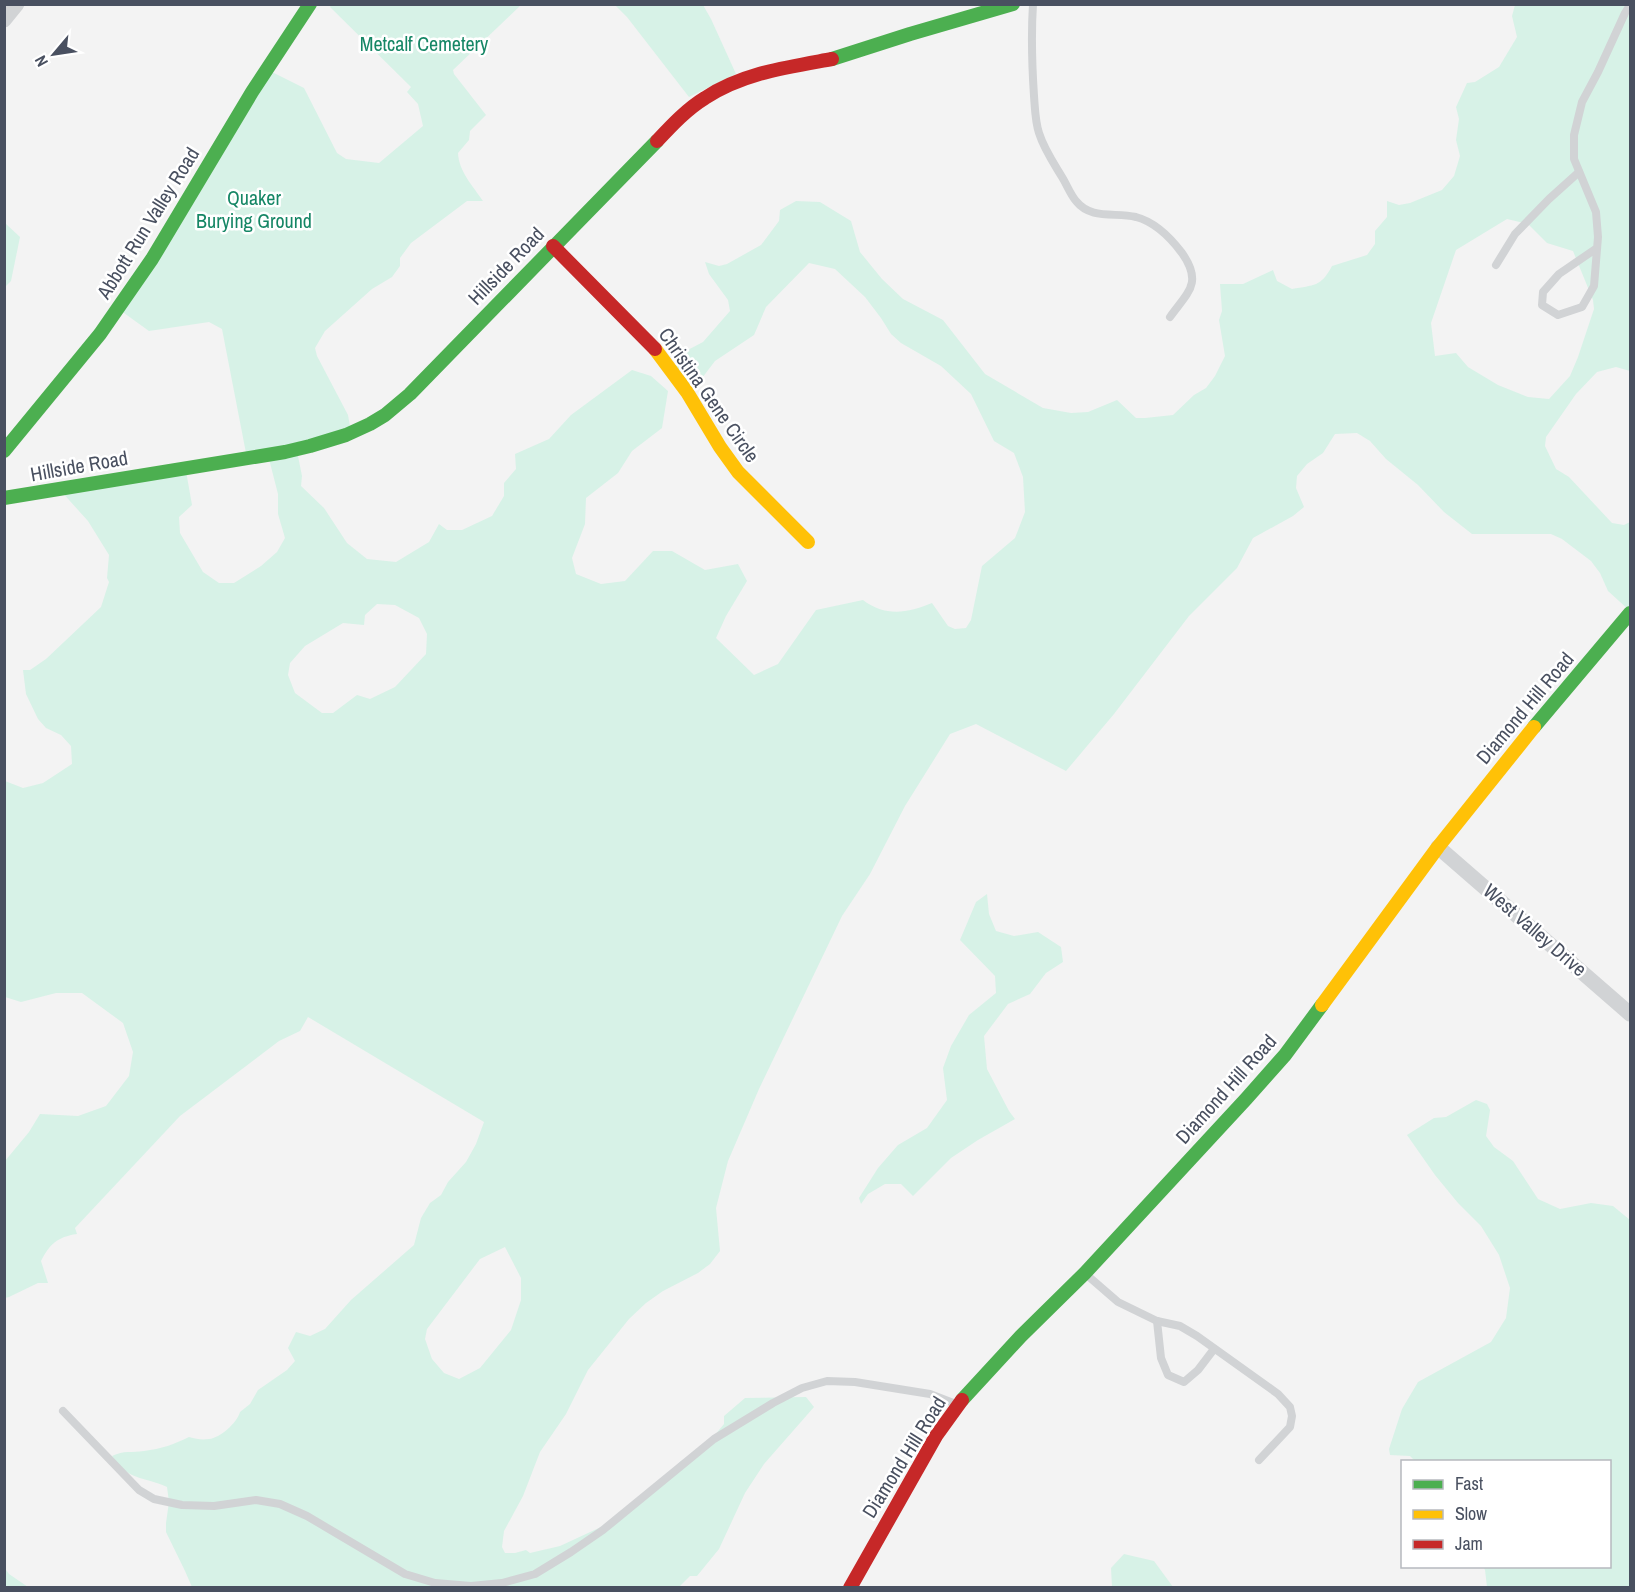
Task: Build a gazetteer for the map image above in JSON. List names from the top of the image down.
{
  "streets": {
    "street": [
      "Abbott Run Valley Road",
      "Hillside Road",
      "Christina Gene Circle",
      "Diamond Hill Road",
      "West Valley Drive"
    ]
  },
  "crossings": [
    ["Hillside Road", "Christina Gene Circle"],
    ["Diamond Hill Road", "West Valley Drive"]
  ],
  "parks": ["Metcalf Cemetery", "Quaker Burying Ground"],
  "legend": ["Fast", "Slow", "Jam"],
  "north": "bottom left"
}
